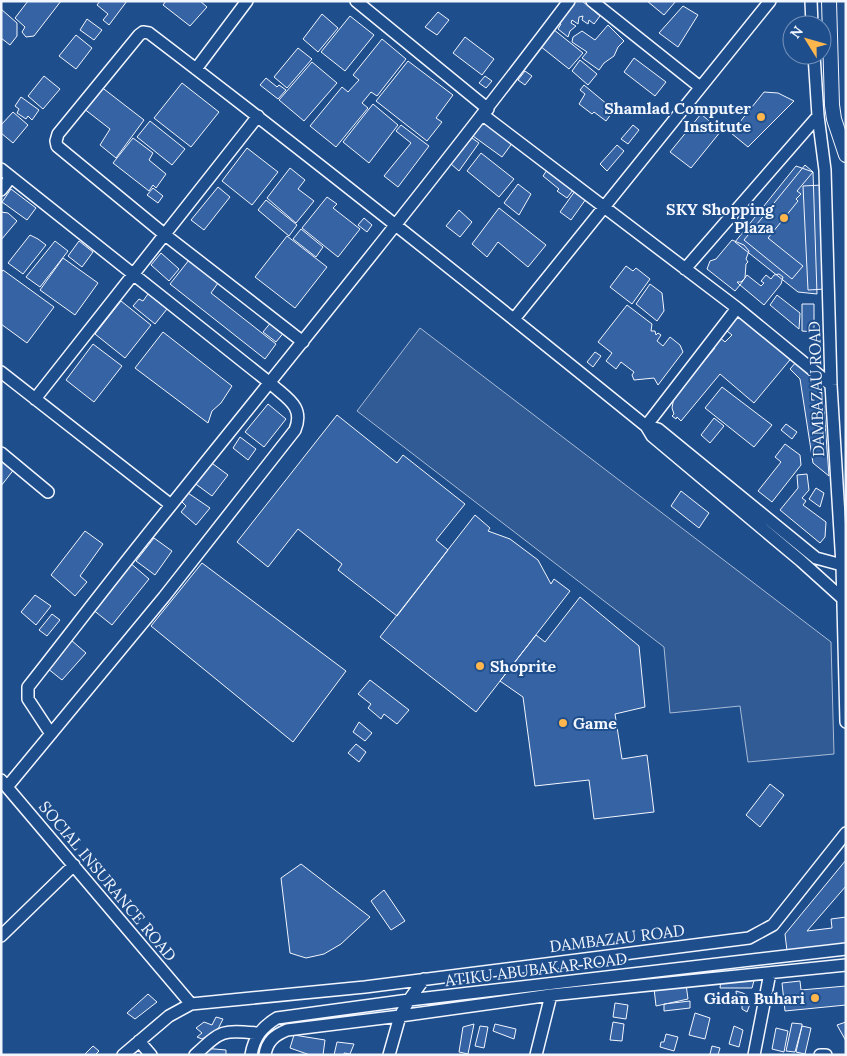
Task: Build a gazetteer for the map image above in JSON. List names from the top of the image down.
{
  "streets": {
    "street": ["DAMBAZAU ROAD", "SOCIAL INSURANCE ROAD", "ATIKU ABUBAKAR ROAD"]
  },
  "crossings": [
    ["DAMBAZAU ROAD", "SOCIAL INSURANCE ROAD"]
  ],
  "places": [
    "Shamlad Computer Institute",
    "SKY Shopping Plaza",
    "Shoprite",
    "Game",
    "Gidan Buhari"
  ],
  "north": "top left"
}
